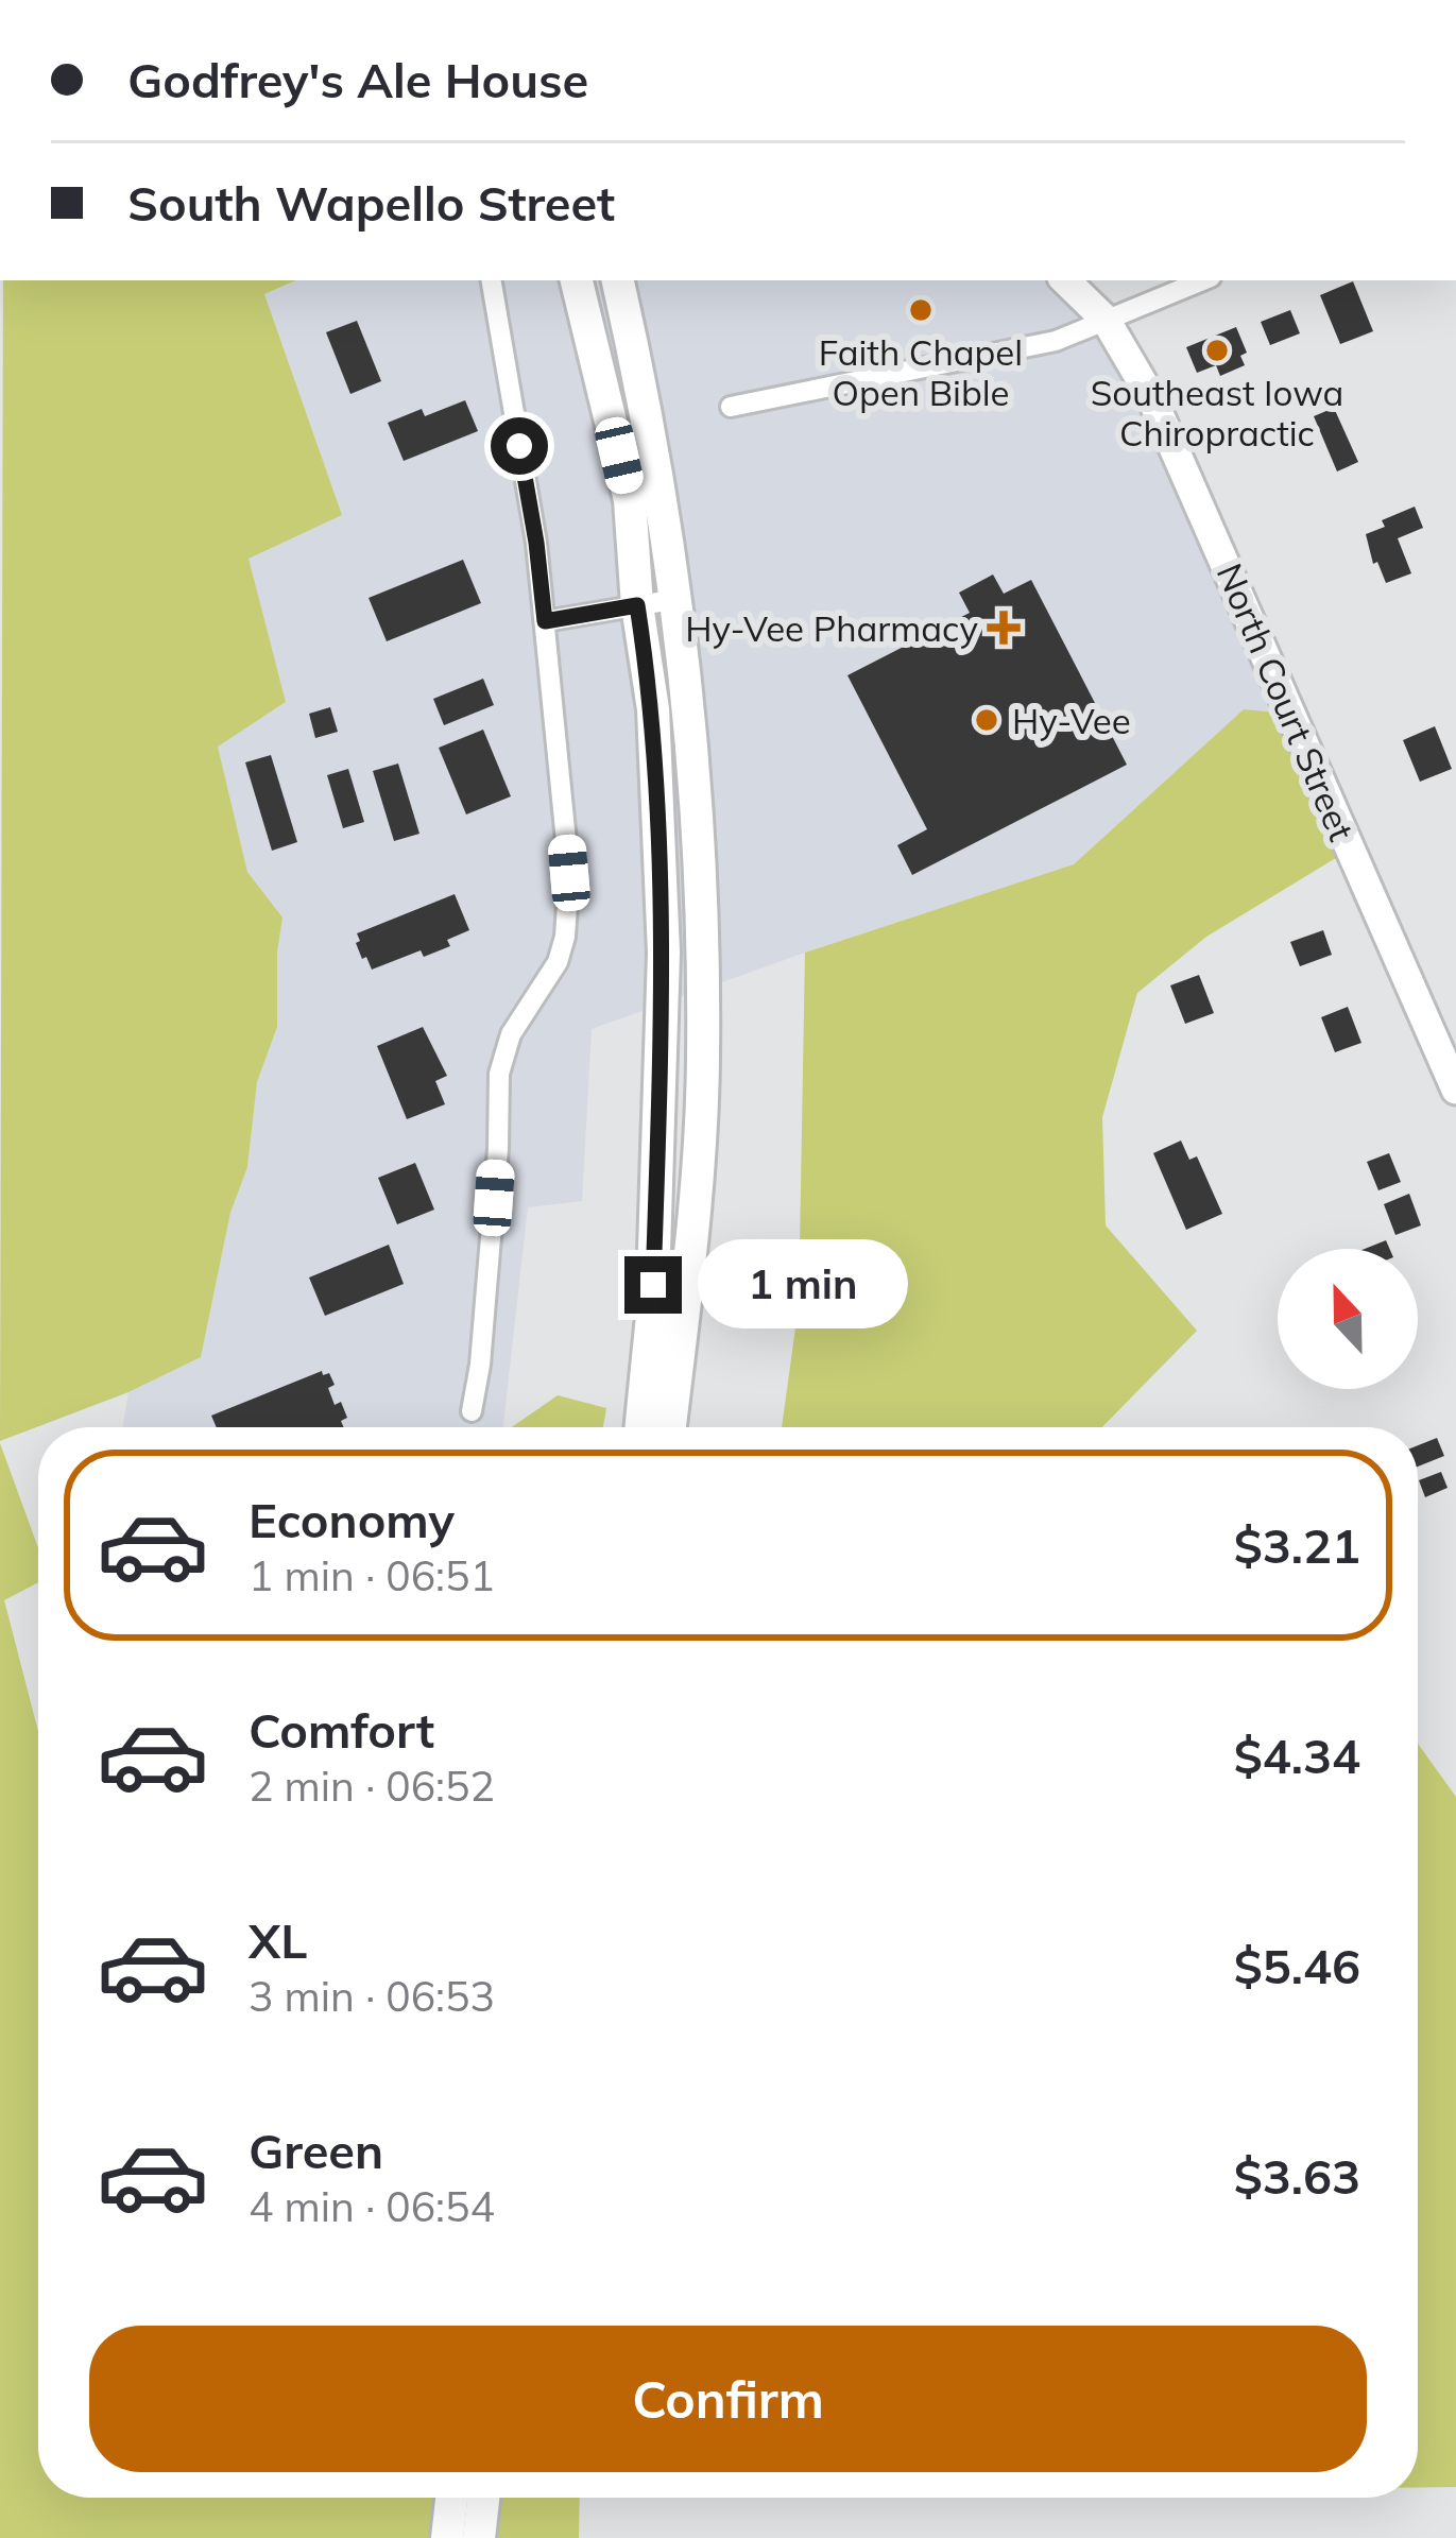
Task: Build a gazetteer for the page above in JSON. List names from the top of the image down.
{
  "streets": {
    "main road": ["North Court Street"]
  },
  "places": {
    "other": ["Faith Chapel Open Bible", "Southeast Iowa Chiropractic", "Hy-Vee"],
    "health": ["Hy-Vee Pharmacy"]
  },
  "north": "top",
  "page": {
    "banner": ["Godfrey's Ale House", "South Wapello Street"],
    "bubble": "1 min",
    "list": [
      {
        "name": "Economy",
        "note": "1 min · 06:51",
        "value": "$3.21"
      },
      {
        "name": "Comfort",
        "note": "2 min · 06:52",
        "value": "$4.34"
      },
      {
        "name": "XL",
        "note": "3 min · 06:53",
        "value": "$5.46"
      },
      {
        "name": "Green",
        "note": "4 min · 06:54",
        "value": "$3.63"
      }
    ],
    "buttons": "Confirm"
  }
}
